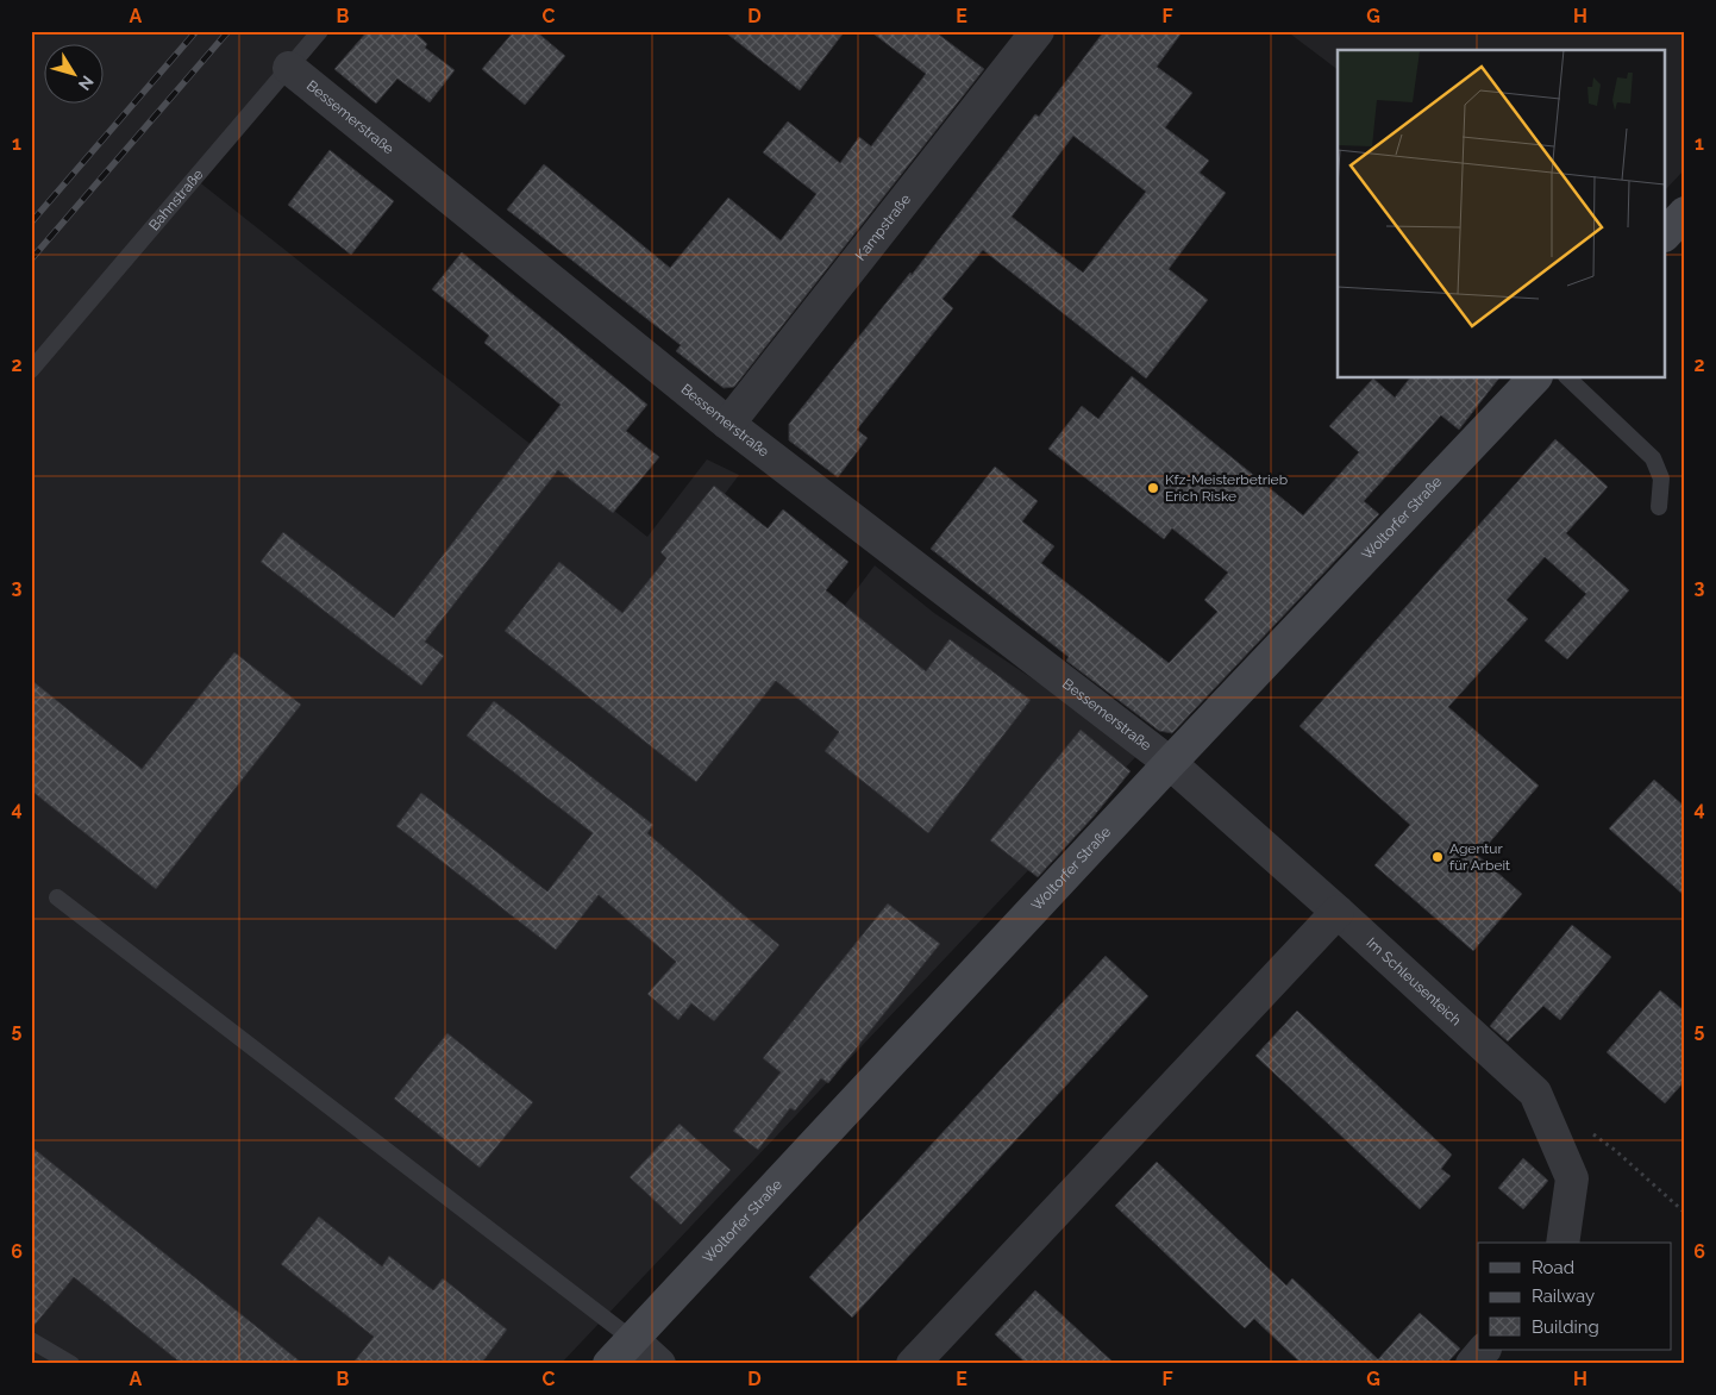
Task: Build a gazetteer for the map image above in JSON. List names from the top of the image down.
{
  "streets": {
    "street": [
      "Bessemerstraße",
      "Kampstraße",
      "Woltorfer Straße",
      "Im Schleusenteich"
    ],
    "lane": ["Bahnstraße"]
  },
  "crossings": [
    ["Bessemerstraße", "Bahnstraße"],
    ["Bessemerstraße", "Kampstraße"],
    ["Bessemerstraße", "Woltorfer Straße"],
    ["Bessemerstraße", "Im Schleusenteich"],
    ["Woltorfer Straße", "Im Schleusenteich"]
  ],
  "places": ["Kfz-Meisterbetrieb Erich Riske", "Agentur für Arbeit"],
  "legend": ["Road", "Railway", "Building"],
  "north": "bottom right",
  "grid": {
    "columns": [
      "A",
      "B",
      "C",
      "D",
      "E",
      "F",
      "G",
      "H"
    ],
    "rows": [
      "1",
      "2",
      "3",
      "4",
      "5",
      "6"
    ]
  }
}
